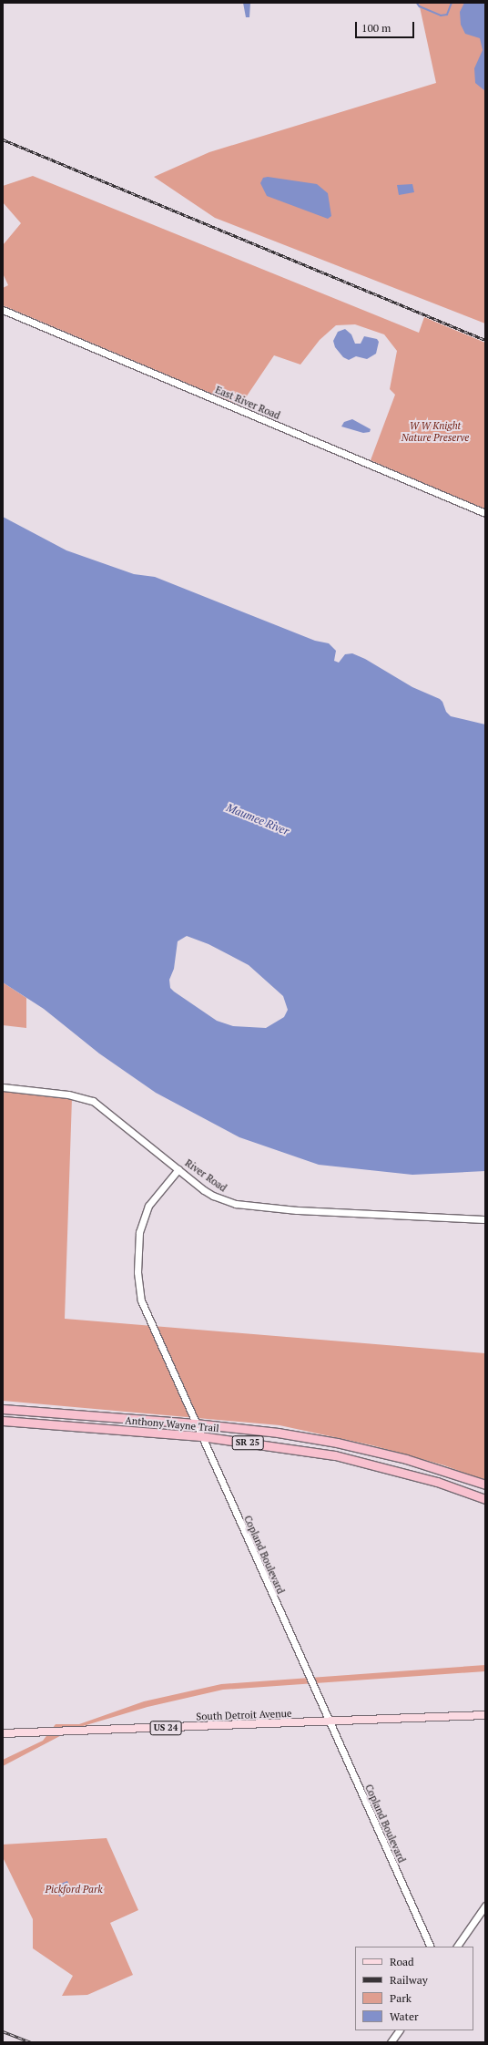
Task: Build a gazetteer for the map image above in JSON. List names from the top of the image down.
{
  "streets": {
    "highway": ["Anthony Wayne Trail", "SR 25"],
    "main road": ["South Detroit Avenue", "US 24"],
    "street": ["East River Road", "River Road", "Copland Boulevard"]
  },
  "crossings": [
    ["River Road", "Copland Boulevard"],
    ["Anthony Wayne Trail", "Copland Boulevard"],
    ["Copland Boulevard", "South Detroit Avenue"]
  ],
  "water": ["Maumee River"],
  "parks": ["W W Knight Nature Preserve", "Pickford Park"],
  "legend": [
    "Road",
    "Railway",
    "Park",
    "Water"
  ],
  "scale_bar": "100 m"
}
